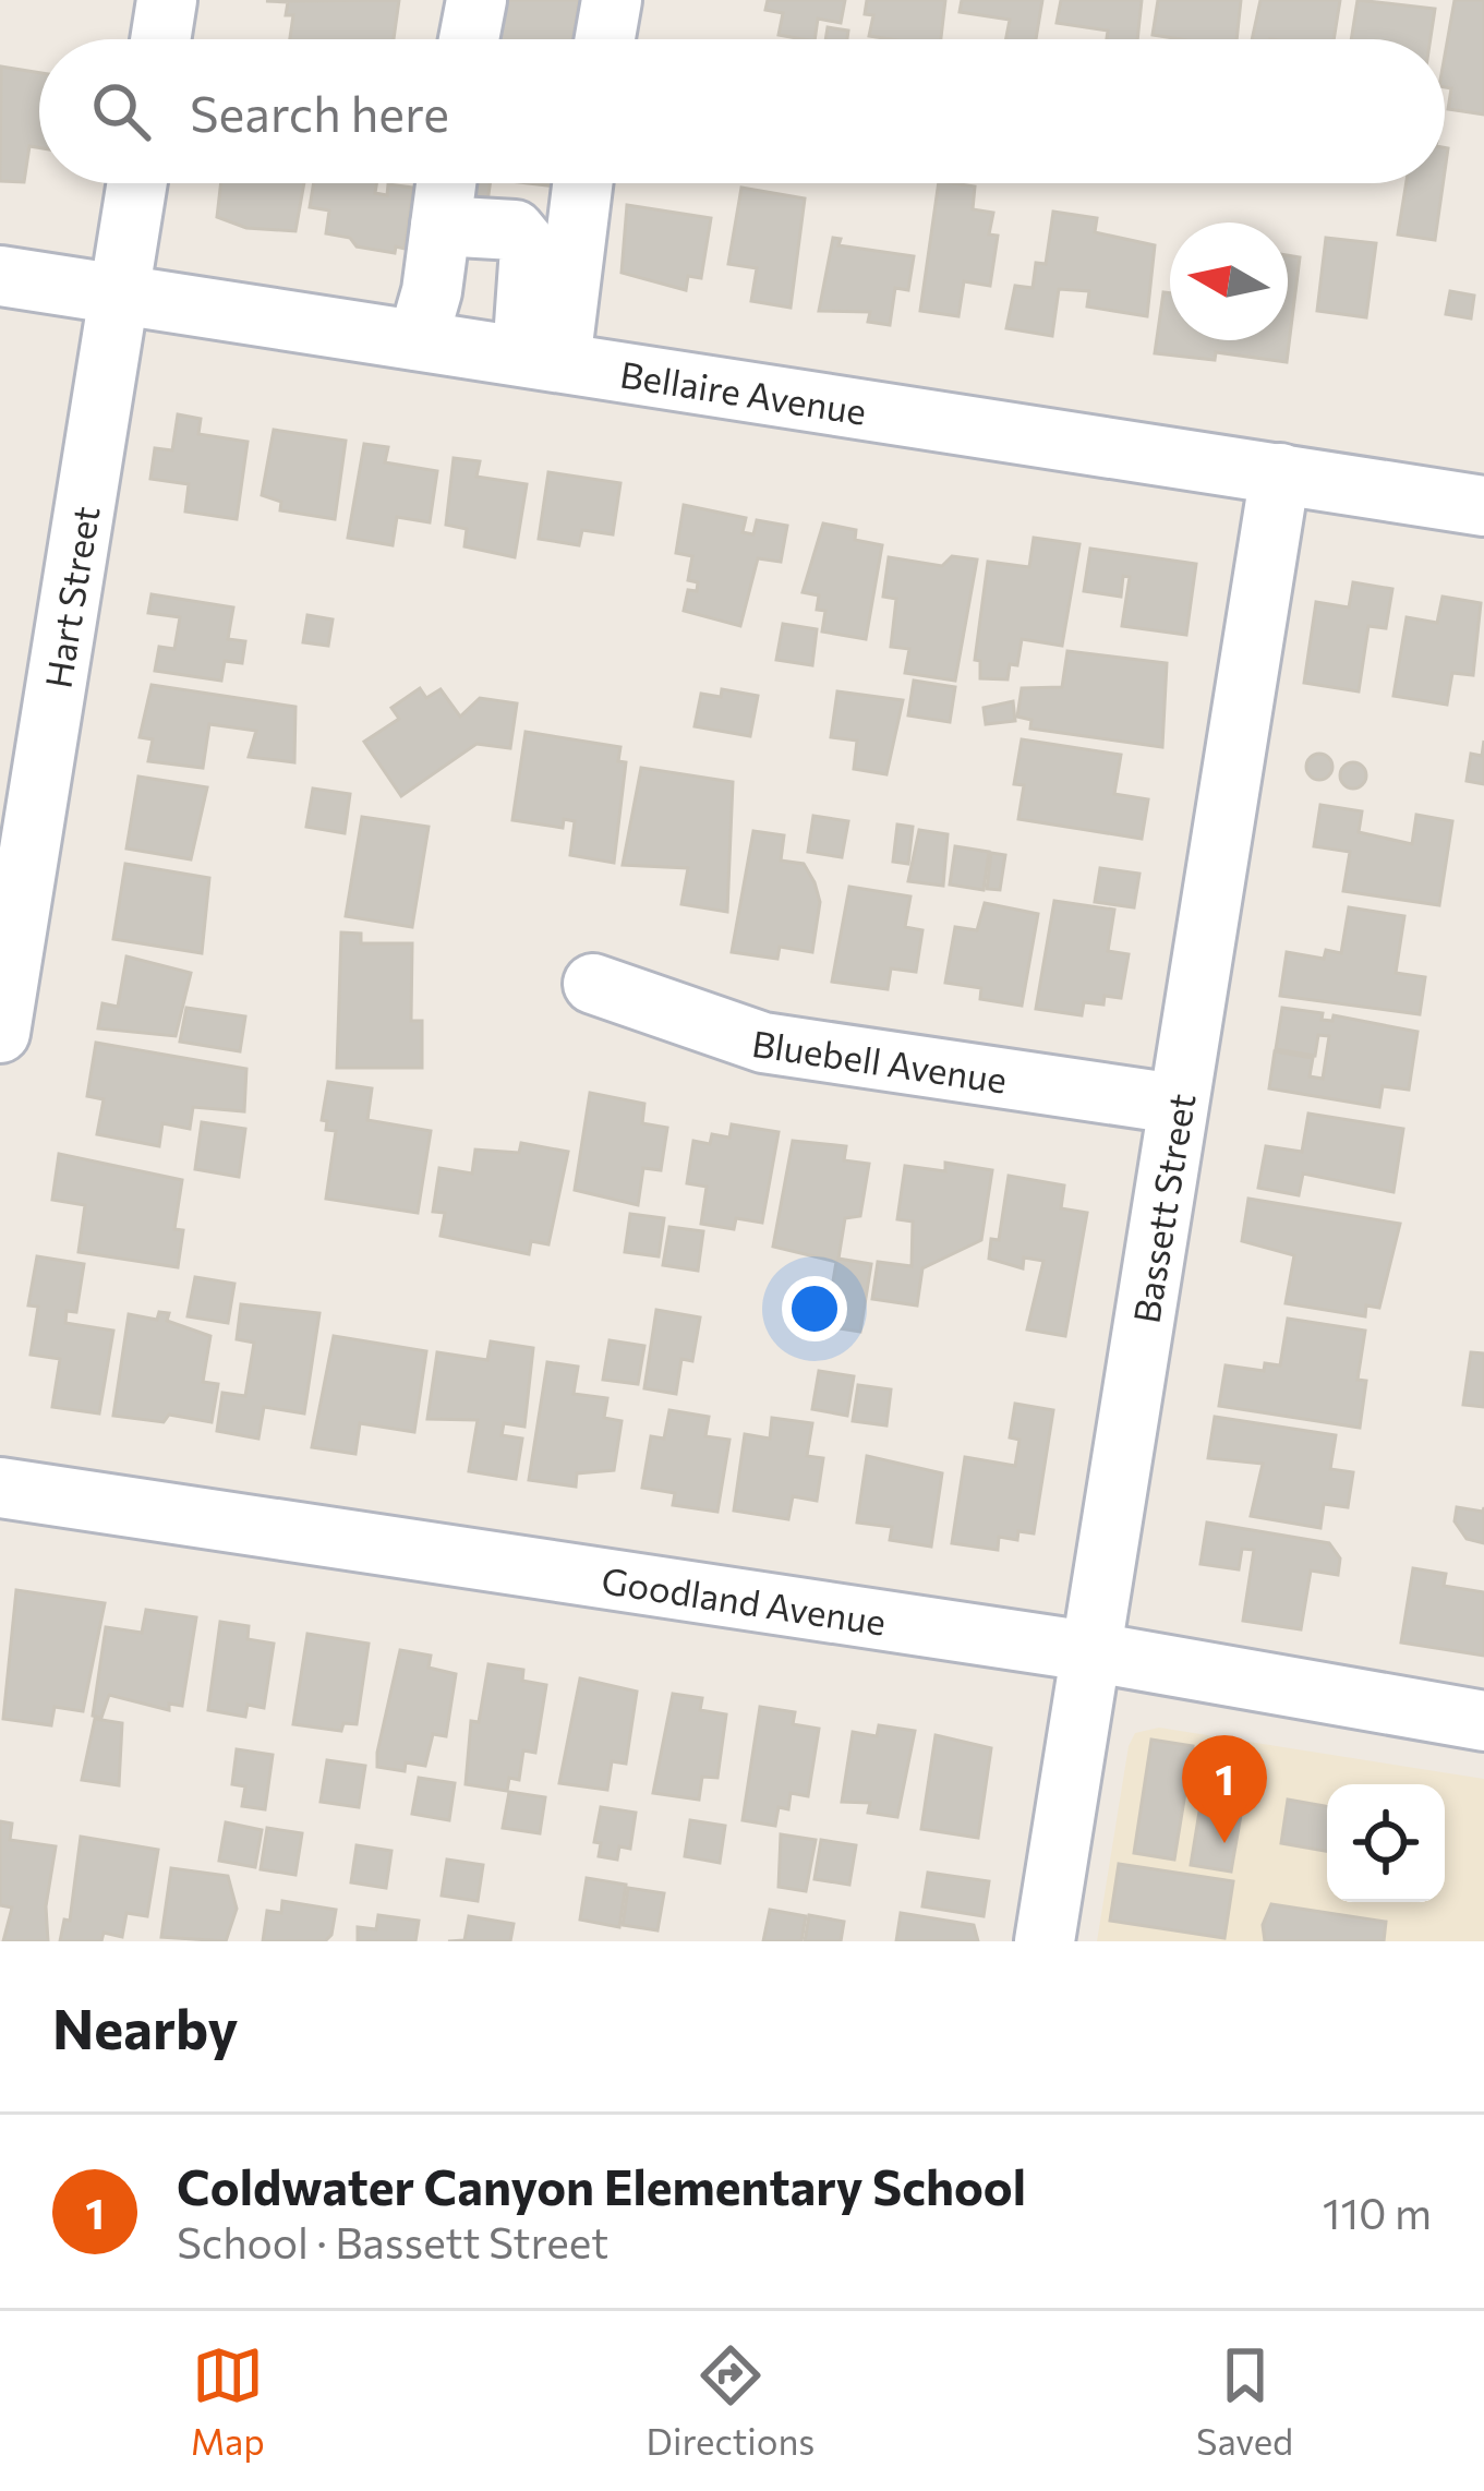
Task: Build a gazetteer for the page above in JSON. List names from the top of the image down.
{
  "streets": {
    "street": [
      "Bellaire Avenue",
      "Hart Street",
      "Bluebell Avenue",
      "Bassett Street",
      "Goodland Avenue"
    ]
  },
  "crossings": [
    ["Bellaire Avenue", "Hart Street"],
    ["Bellaire Avenue", "Bassett Street"],
    ["Bluebell Avenue", "Bassett Street"],
    ["Bassett Street", "Goodland Avenue"]
  ],
  "north": "left",
  "page": {
    "search": "Search here",
    "pins": "1",
    "heading": "Nearby",
    "list": [
      {
        "mark": "1",
        "name": "Coldwater Canyon Elementary School",
        "note": "School · Bassett Street",
        "value": "110 m"
      }
    ],
    "nav": ["Map", "Directions", "Saved"]
  }
}
